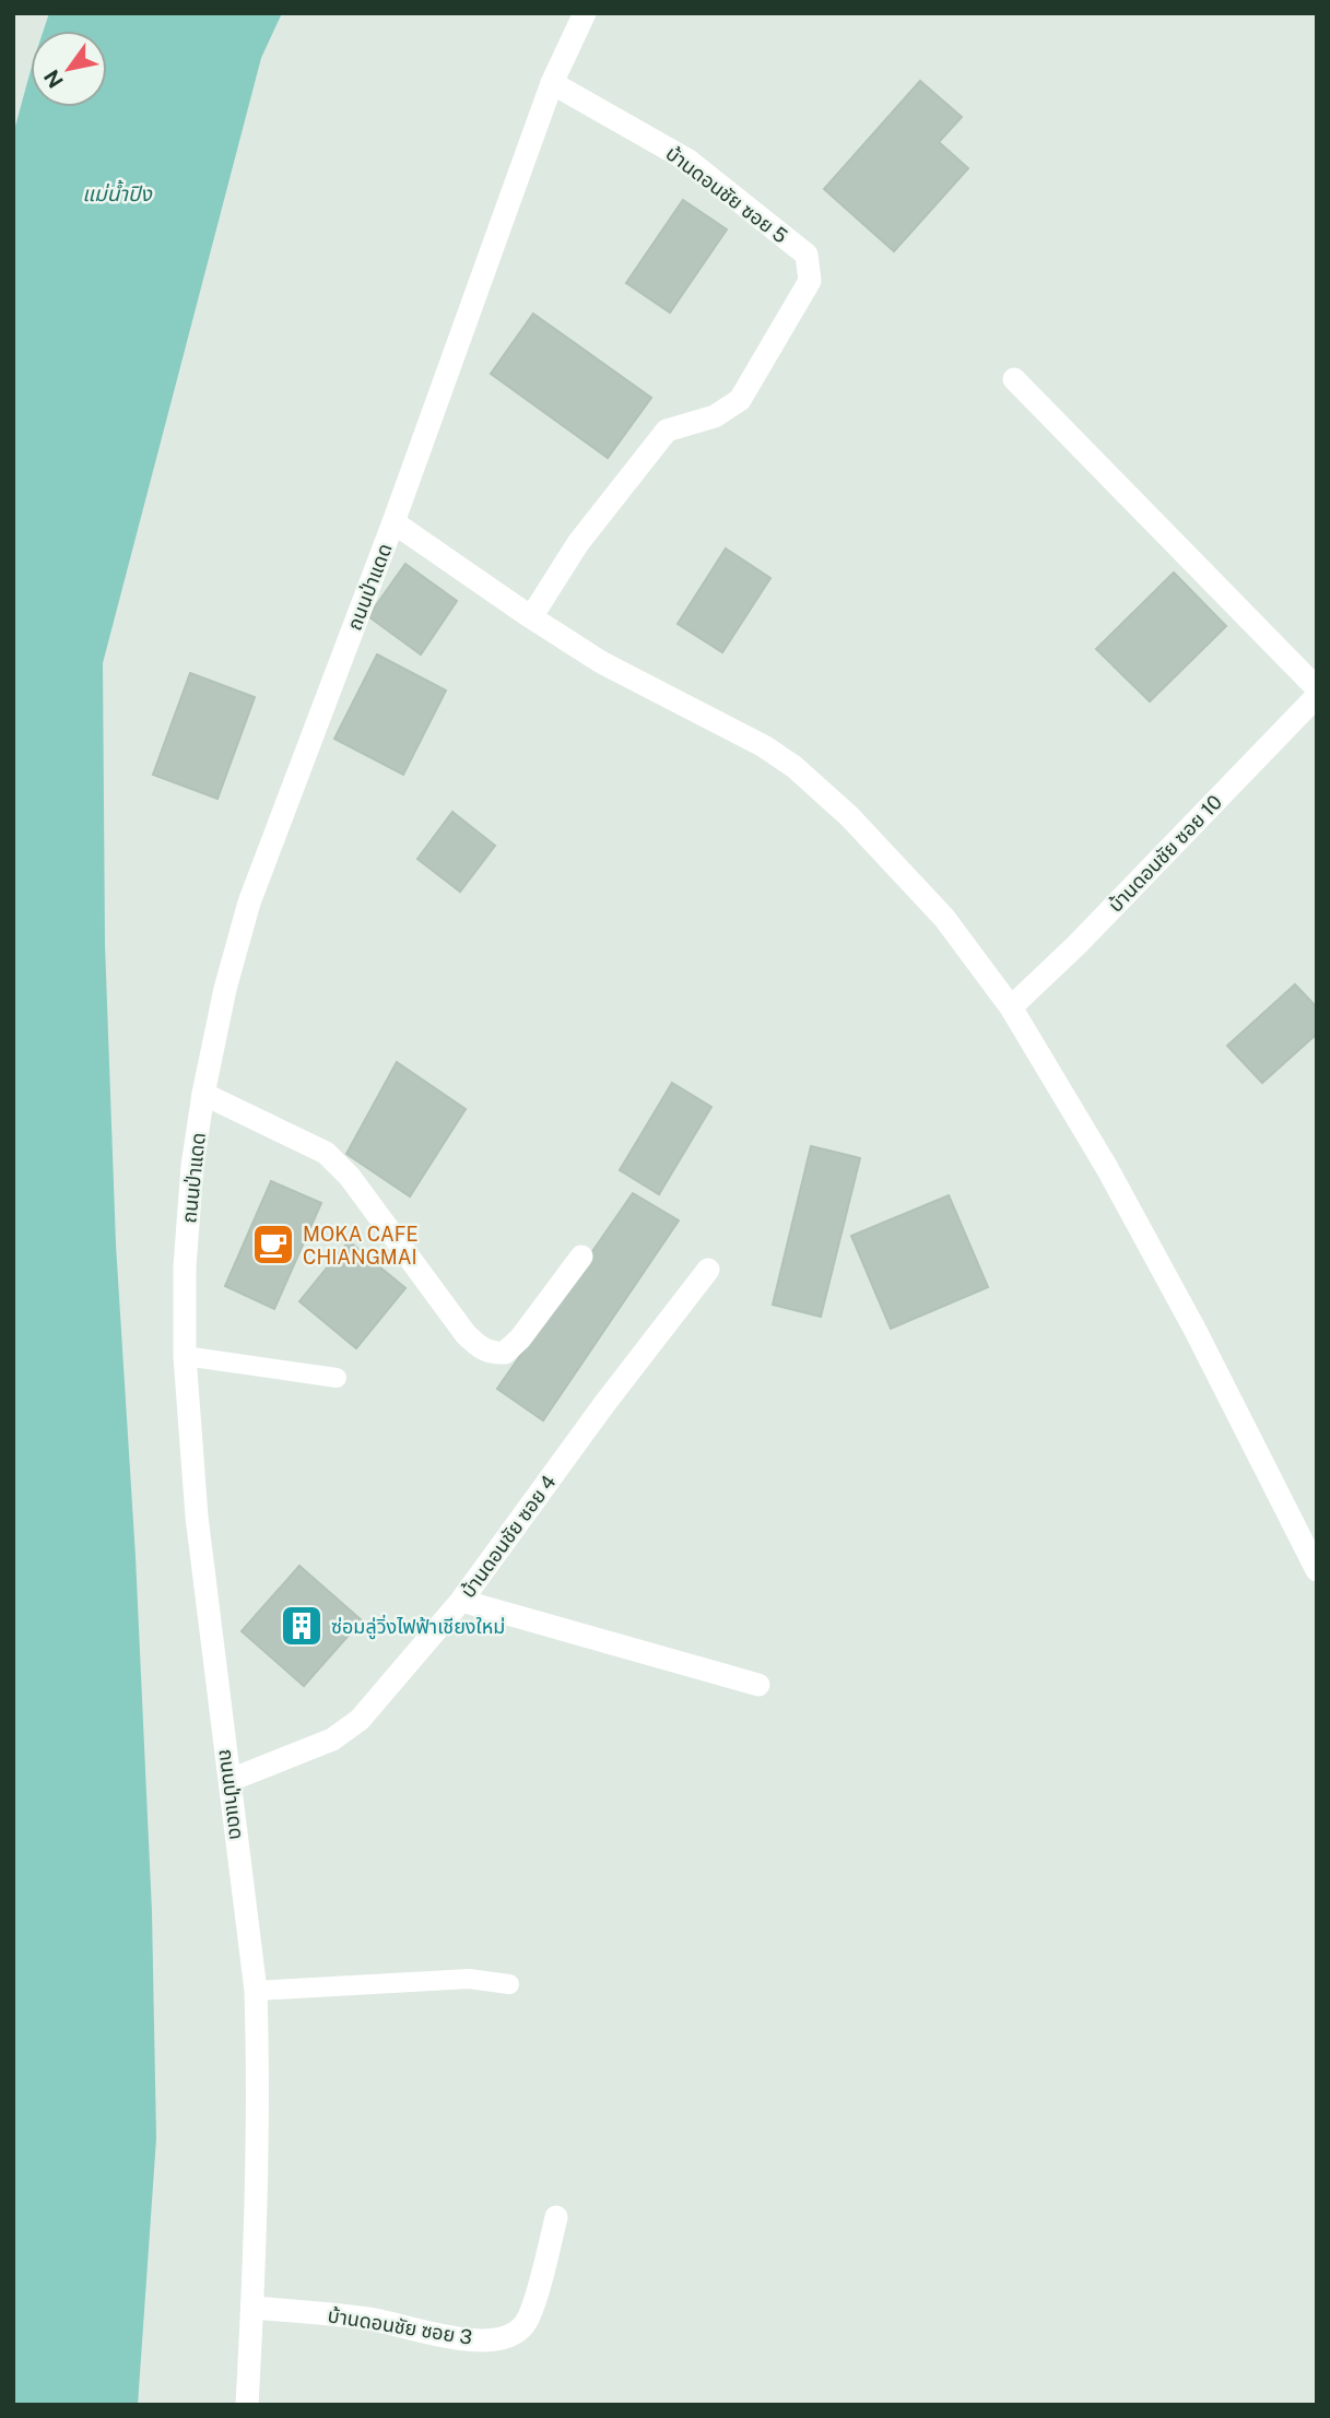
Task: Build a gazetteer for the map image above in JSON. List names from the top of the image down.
{
  "streets": {
    "street": [
      "บ้านดอนชัย ซอย 5",
      "ถนนป่าแดด",
      "บ้านดอนชัย ซอย 10",
      "บ้านดอนชัย ซอย 4",
      "บ้านดอนชัย ซอย 3"
    ]
  },
  "crossings": [
    ["บ้านดอนชัย ซอย 5", "ถนนป่าแดด"],
    ["ถนนป่าแดด", "บ้านดอนชัย ซอย 4"],
    ["ถนนป่าแดด", "บ้านดอนชัย ซอย 3"]
  ],
  "water": ["แม่น้ำปิง"],
  "places": {
    "cafe": ["MOKA CAFE CHIANGMAI"],
    "building": ["ซ่อมลู่วิ่งไฟฟ้าเชียงใหม่"]
  },
  "north": "bottom left"
}
